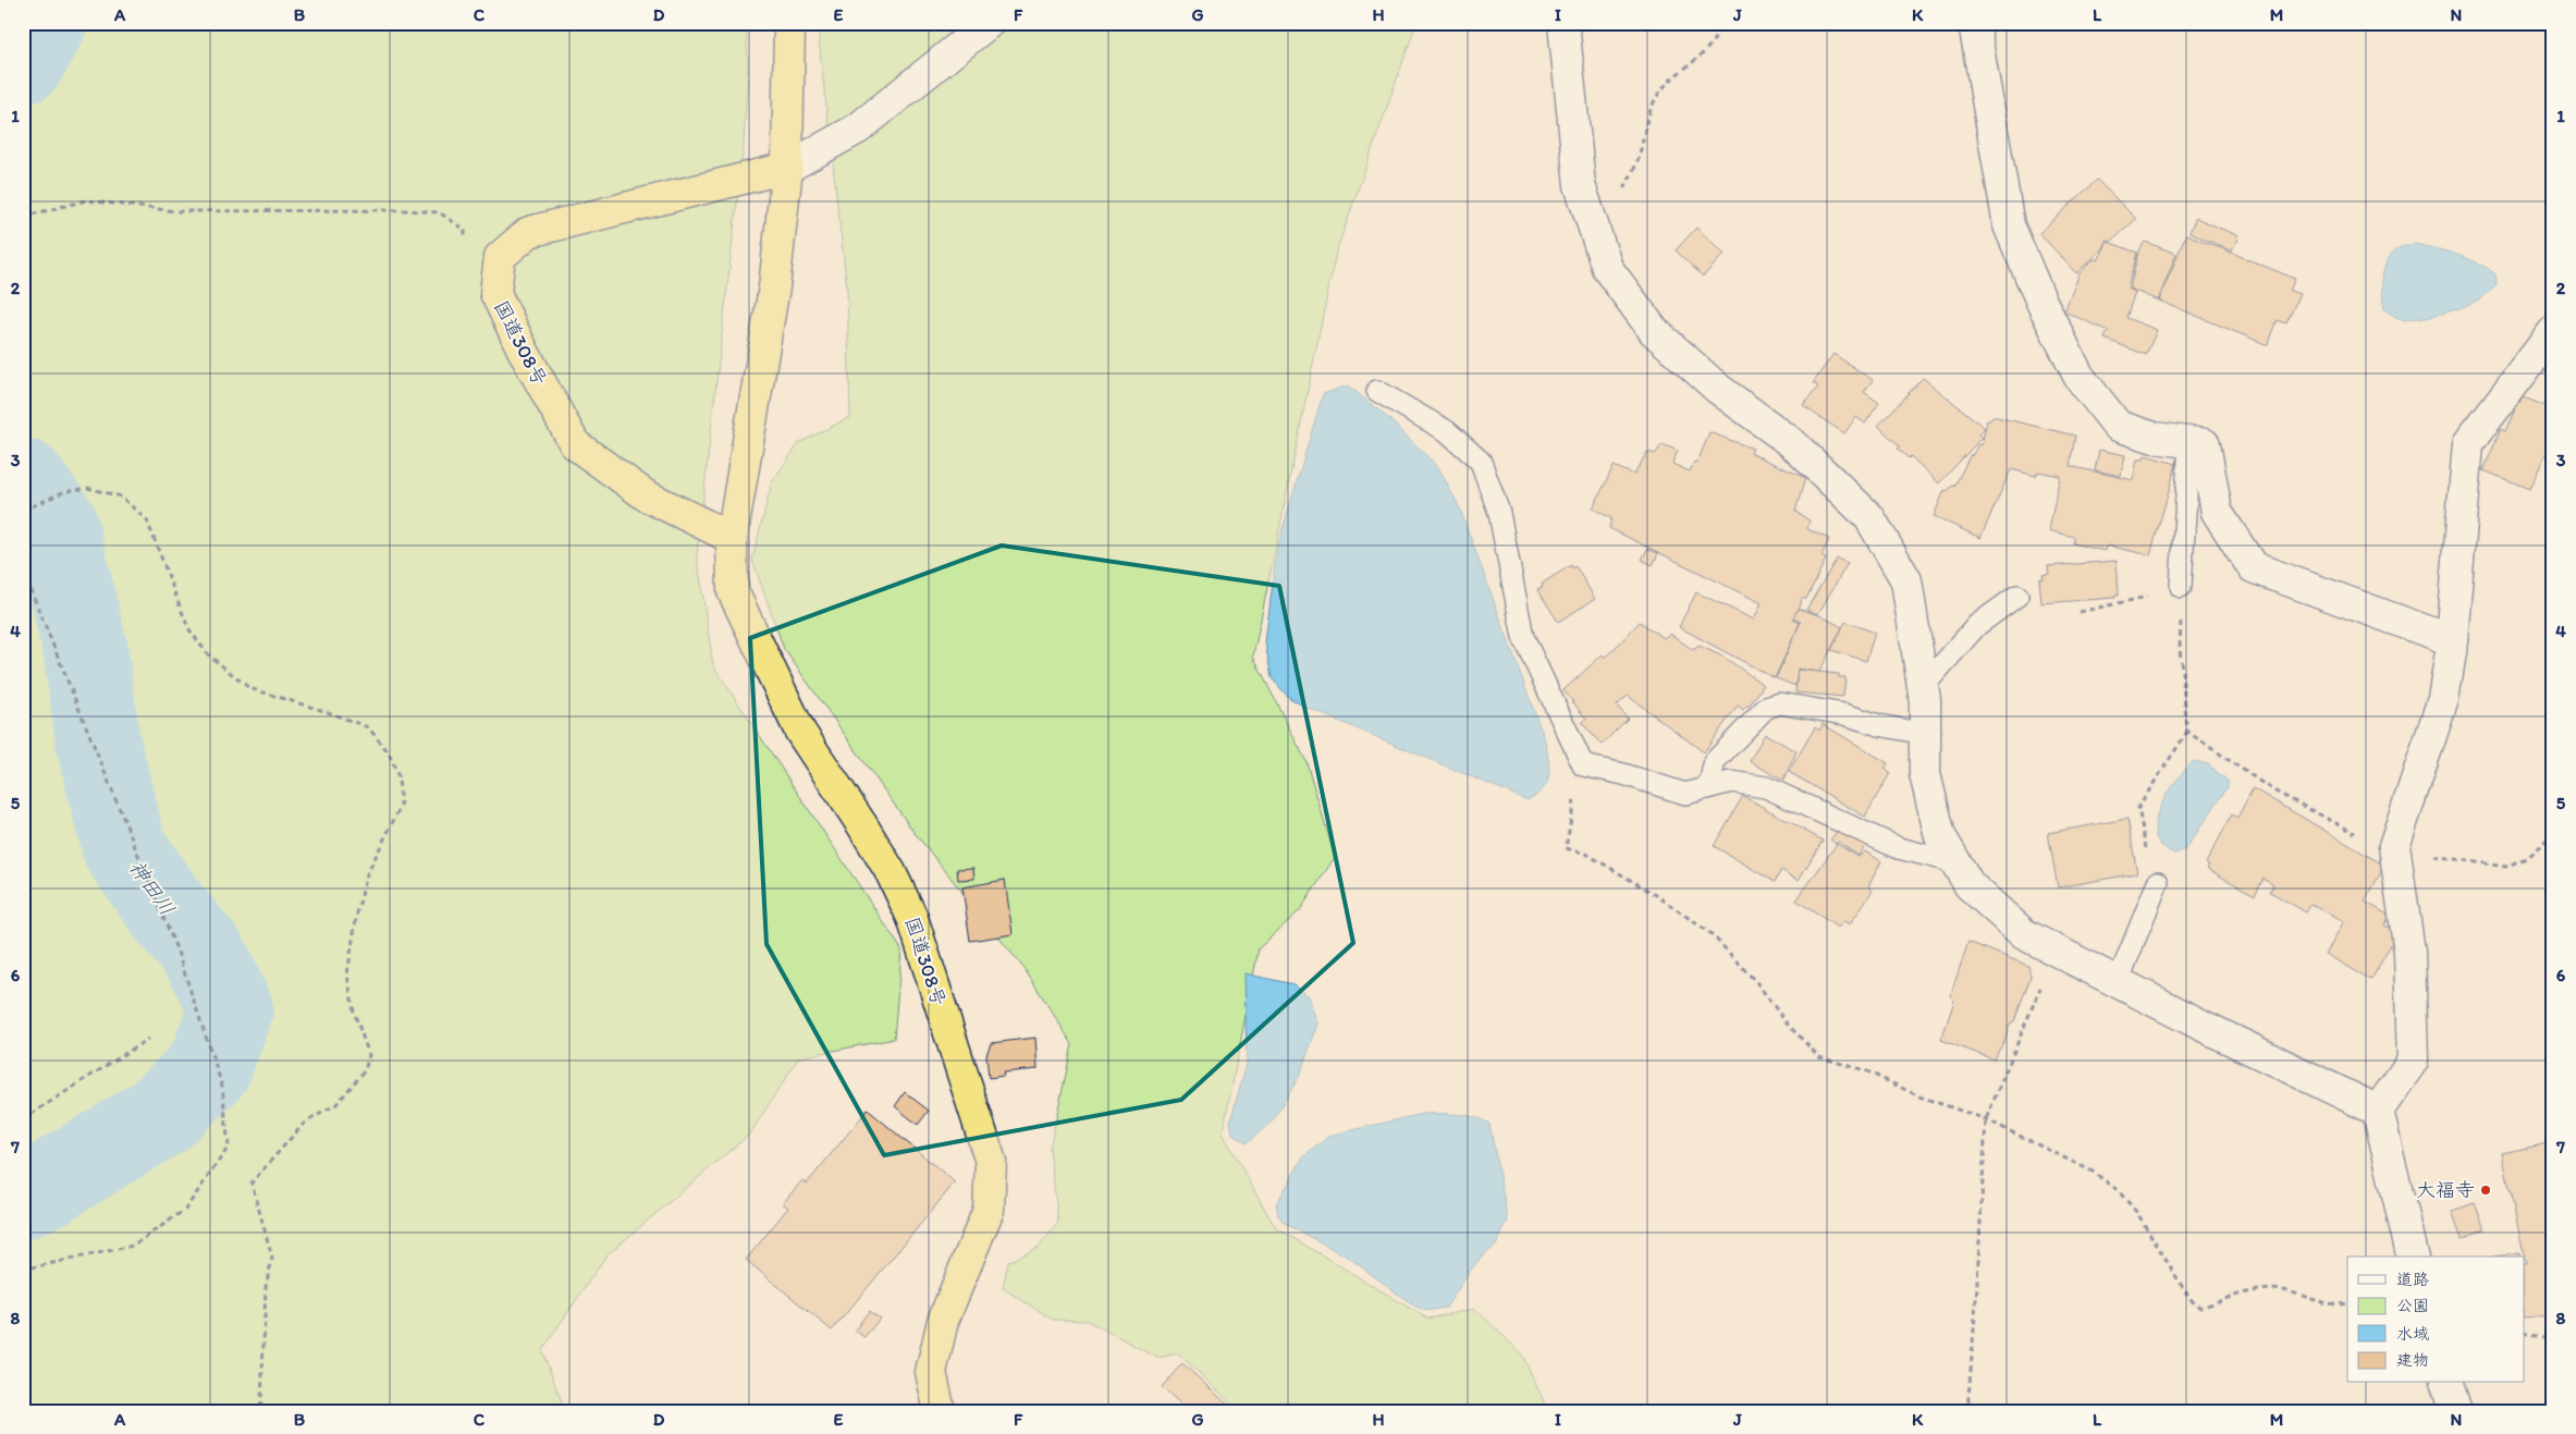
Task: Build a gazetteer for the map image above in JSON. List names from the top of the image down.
{
  "streets": {
    "highway": ["国道308号"]
  },
  "water": ["神田川"],
  "places": ["大福寺"],
  "legend": [
    "道路",
    "公園",
    "水域",
    "建物"
  ],
  "grid": {
    "columns": [
      "A",
      "B",
      "C",
      "D",
      "E",
      "F",
      "G",
      "H",
      "I",
      "J",
      "K",
      "L",
      "M",
      "N"
    ],
    "rows": [
      "1",
      "2",
      "3",
      "4",
      "5",
      "6",
      "7",
      "8"
    ]
  }
}
